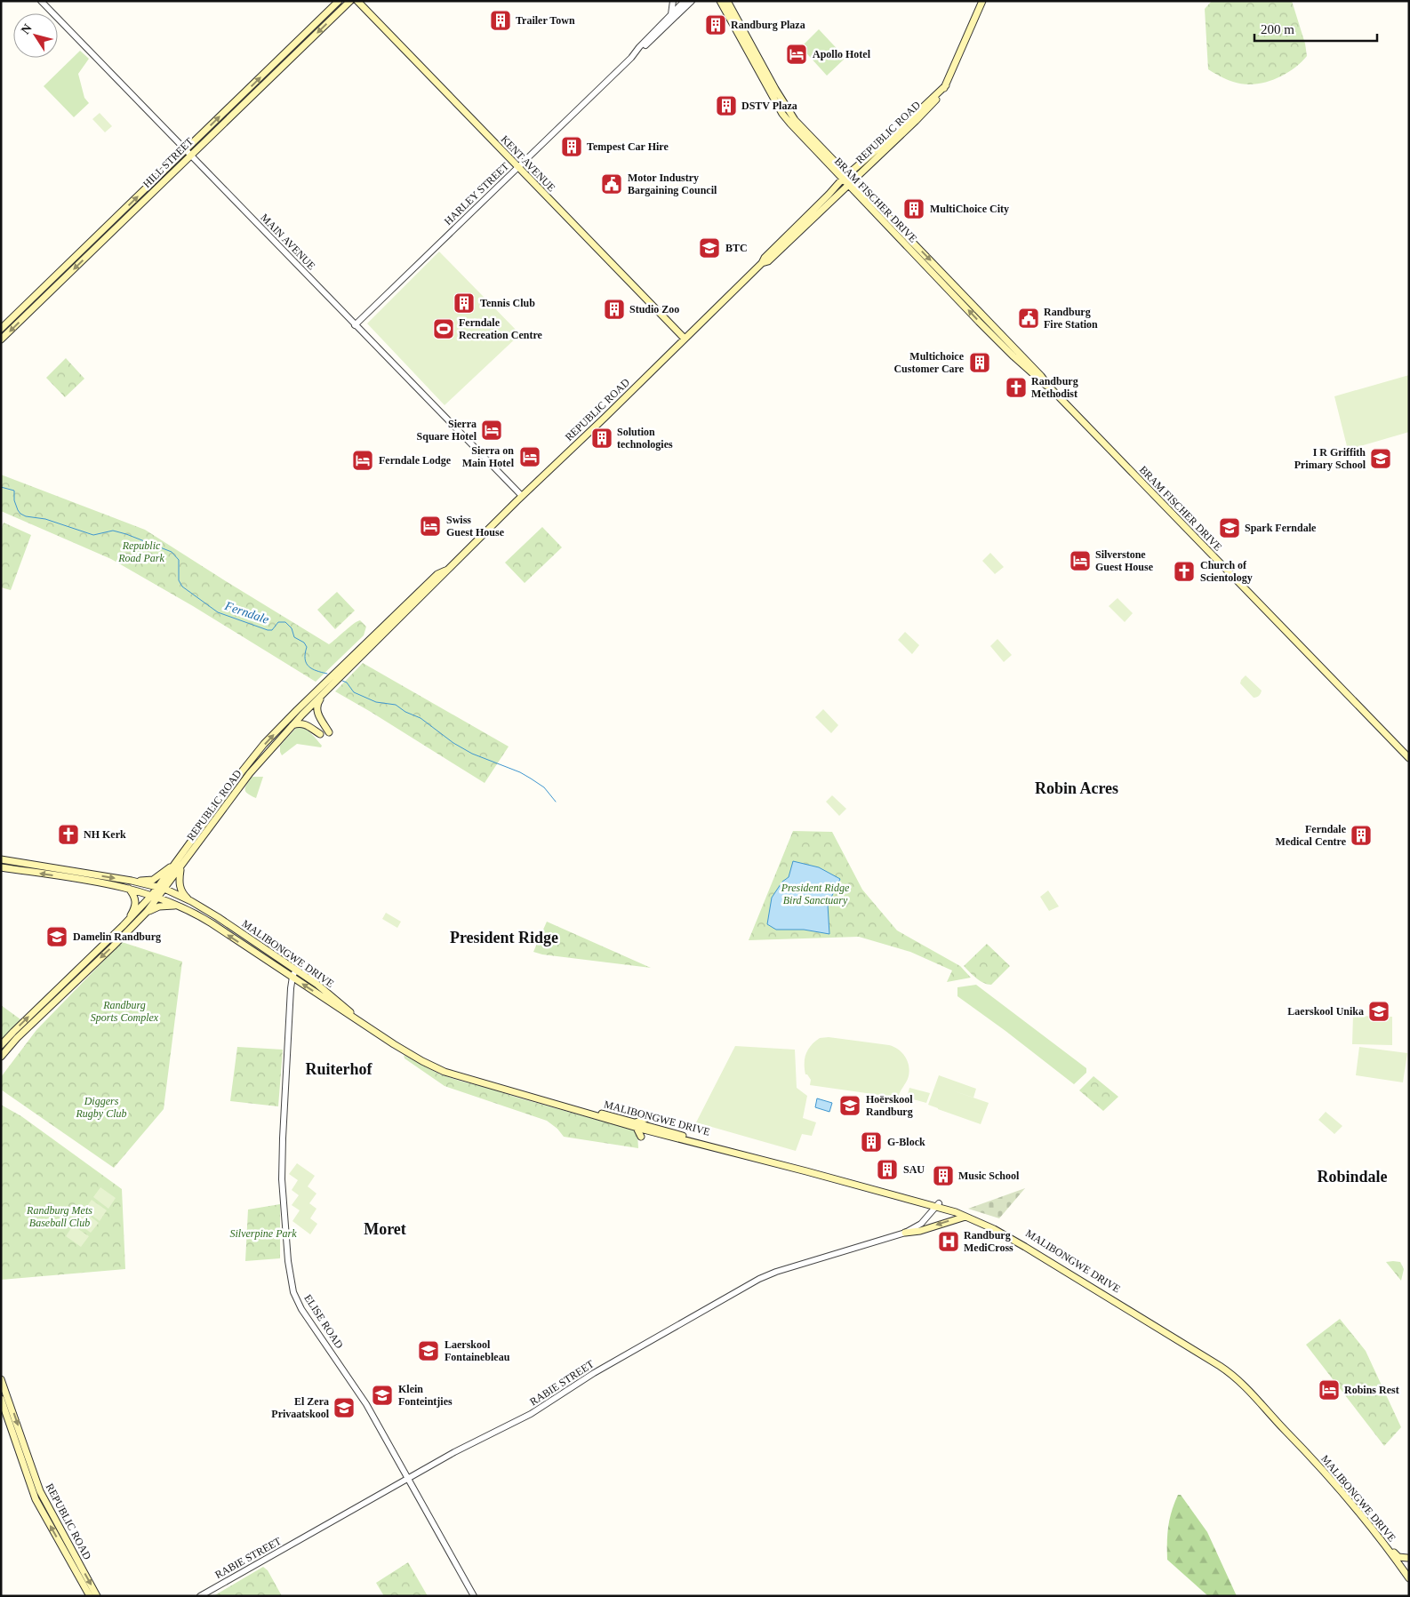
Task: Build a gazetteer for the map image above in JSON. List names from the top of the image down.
{
  "streets": {
    "main road": [
      "REPUBLIC ROAD",
      "HILL STREET",
      "KENT AVENUE",
      "BRAM FISCHER DRIVE",
      "MALIBONGWE DRIVE"
    ],
    "street": [
      "HARLEY STREET",
      "MAIN AVENUE",
      "ELISE ROAD",
      "RABIE STREET"
    ]
  },
  "crossings": [
    ["REPUBLIC ROAD", "KENT AVENUE"],
    ["REPUBLIC ROAD", "BRAM FISCHER DRIVE"],
    ["REPUBLIC ROAD", "MAIN AVENUE"],
    ["REPUBLIC ROAD", "MALIBONGWE DRIVE"],
    ["HILL STREET", "MAIN AVENUE"],
    ["KENT AVENUE", "HARLEY STREET"],
    ["HARLEY STREET", "MAIN AVENUE"],
    ["MALIBONGWE DRIVE", "ELISE ROAD"],
    ["MALIBONGWE DRIVE", "RABIE STREET"],
    ["ELISE ROAD", "RABIE STREET"]
  ],
  "districts": [
    "Robin Acres",
    "President Ridge",
    "Ruiterhof",
    "Robindale",
    "Moret"
  ],
  "water": ["Ferndale"],
  "parks": [
    "Republic Road Park",
    "President Ridge Bird Sanctuary",
    "Randburg Sports Complex",
    "Diggers Rugby Club",
    "Randburg Mets Baseball Club",
    "Silverpine Park"
  ],
  "places": {
    "building": [
      "Trailer Town",
      "Randburg Plaza",
      "DSTV Plaza",
      "Tempest Car Hire",
      "MultiChoice City",
      "Tennis Club",
      "Studio Zoo",
      "Multichoice Customer Care",
      "Solution technologies",
      "Ferndale Medical Centre",
      "G-Block",
      "SAU",
      "Music School"
    ],
    "hotel": [
      "Apollo Hotel",
      "Sierra Square Hotel",
      "Sierra on Main Hotel",
      "Ferndale Lodge",
      "Swiss Guest House",
      "Silverstone Guest House",
      "Robins Rest"
    ],
    "public building": ["Motor Industry Bargaining Council", "Randburg Fire Station"],
    "school or university": [
      "BTC",
      "I R Griffith Primary School",
      "Spark Ferndale",
      "Damelin Randburg",
      "Laerskool Unika",
      "Hoërskool Randburg",
      "Laerskool Fontainebleau",
      "Klein Fonteintjies",
      "El Zera Privaatskool"
    ],
    "sports": ["Ferndale Recreation Centre"],
    "church": ["Randburg Methodist", "Church of Scientology", "NH Kerk"],
    "hospital": ["Randburg MediCross"]
  },
  "scale_bar": "200 m",
  "north": "top left"
}
